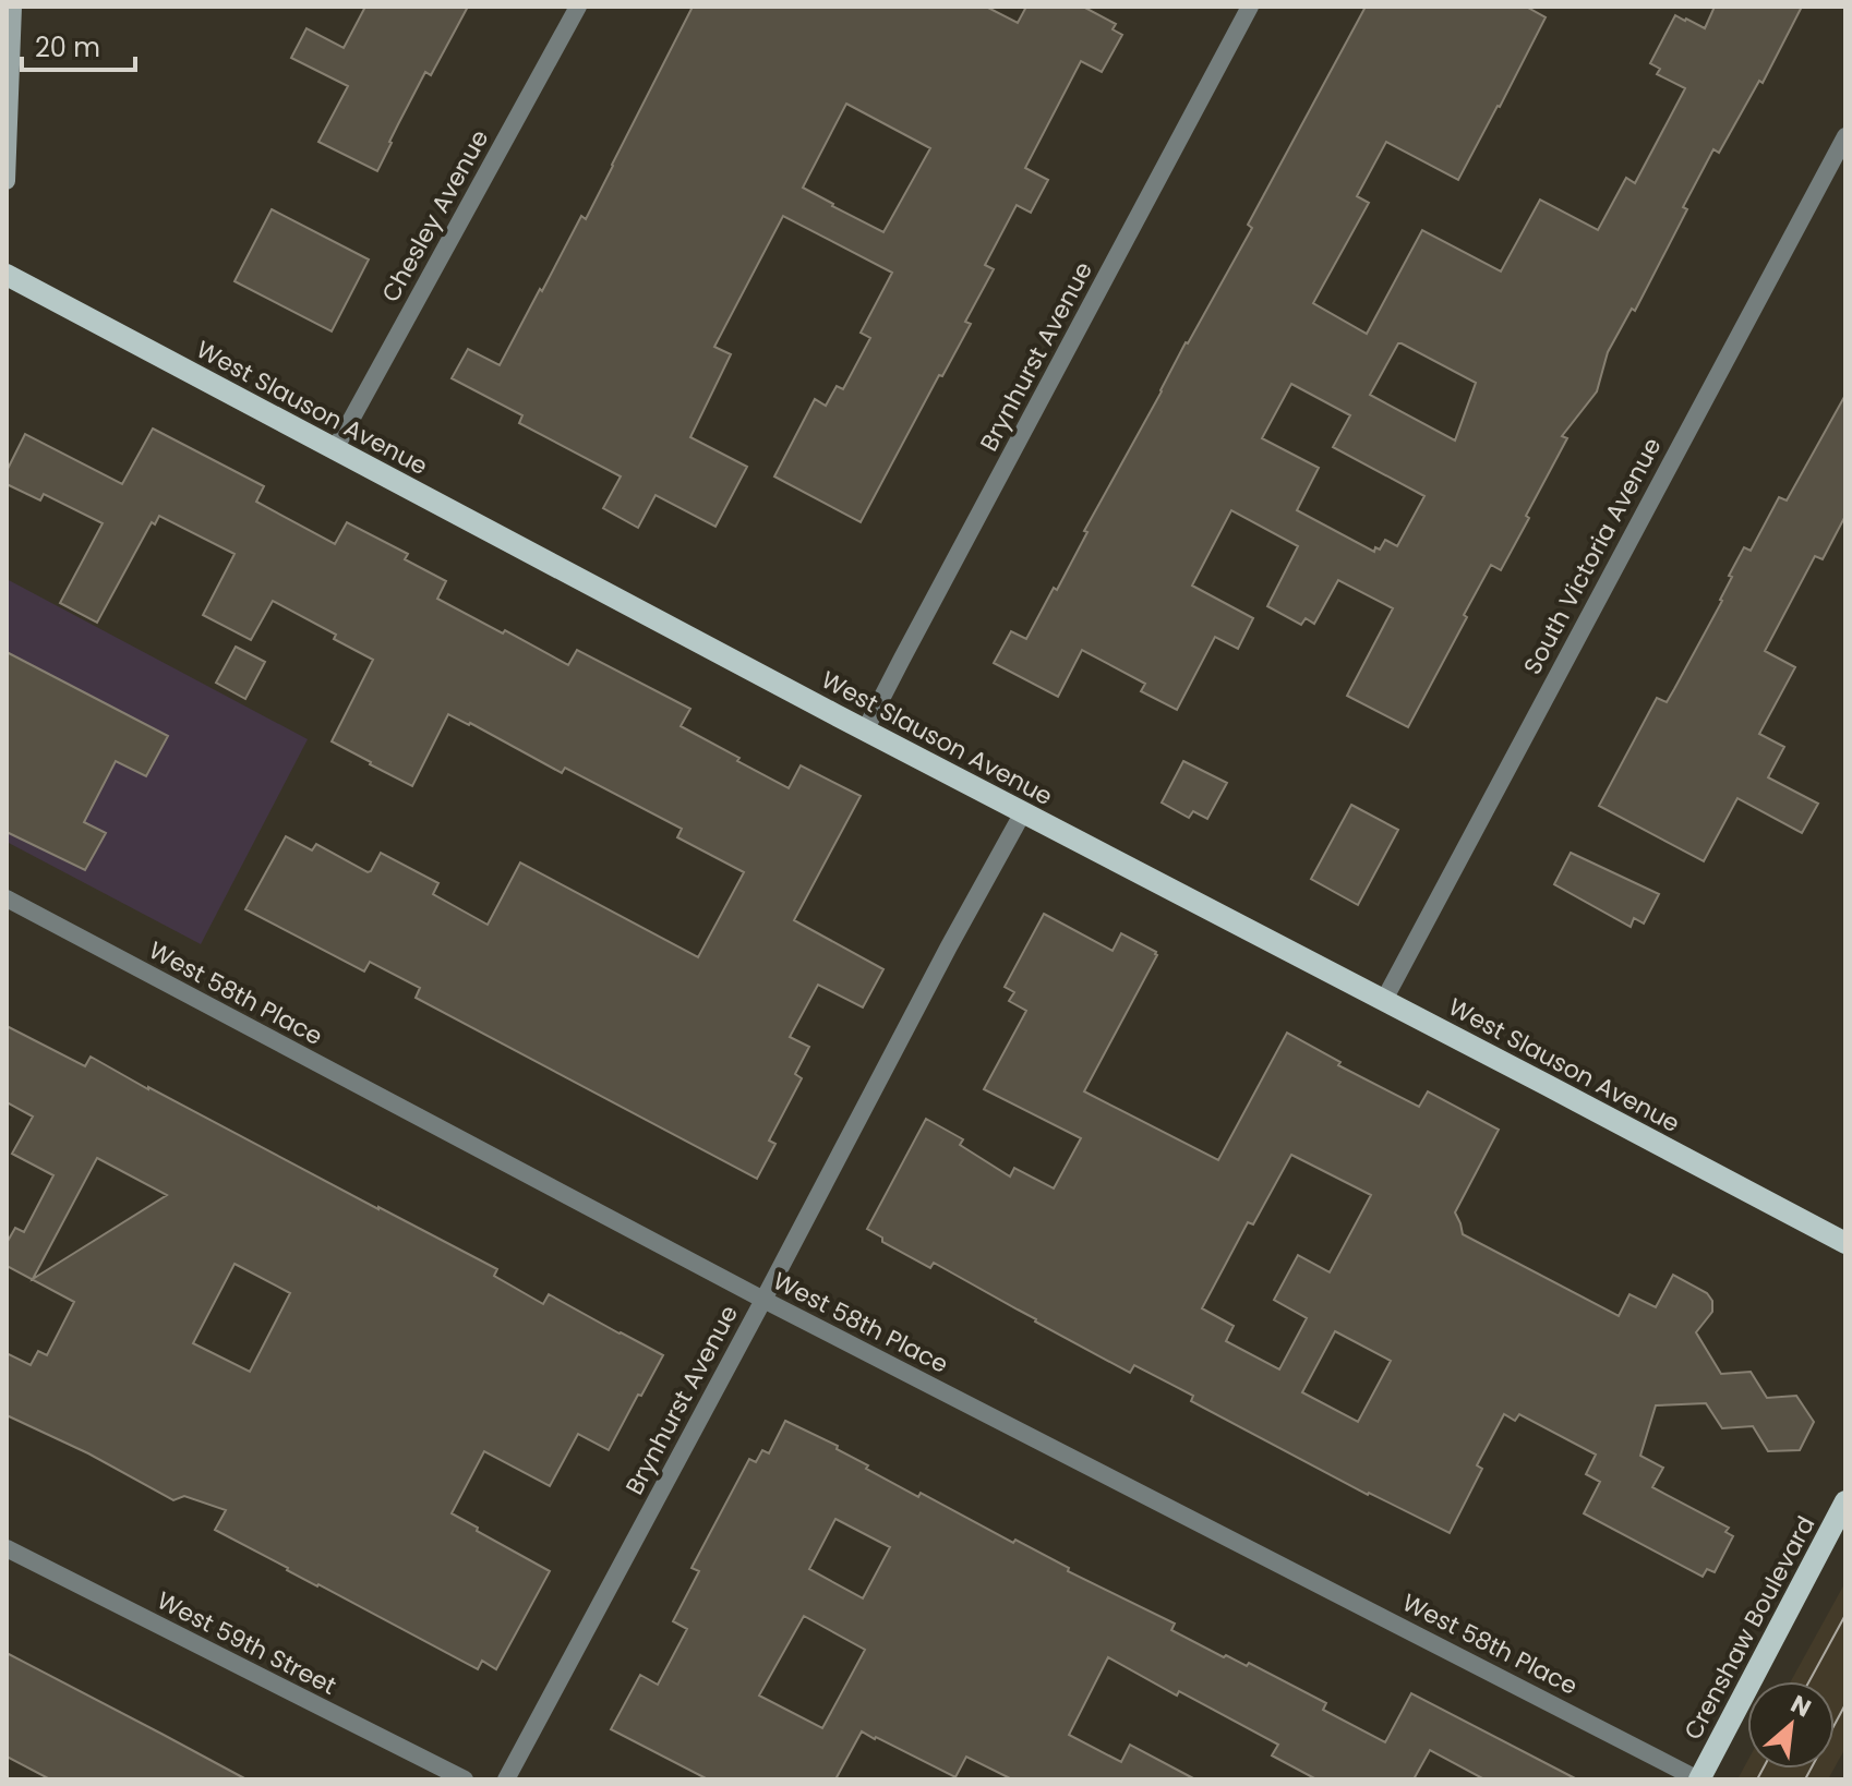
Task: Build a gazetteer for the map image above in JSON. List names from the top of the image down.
{
  "streets": {
    "main road": ["West Slauson Avenue", "Crenshaw Boulevard"],
    "street": [
      "Chesley Avenue",
      "Brynhurst Avenue",
      "South Victoria Avenue",
      "West 58th Place",
      "West 59th Street"
    ]
  },
  "crossings": [
    ["Chesley Avenue", "West Slauson Avenue"],
    ["Brynhurst Avenue", "West Slauson Avenue"],
    ["Brynhurst Avenue", "West 58th Place"],
    ["West Slauson Avenue", "South Victoria Avenue"],
    ["West 58th Place", "Crenshaw Boulevard"]
  ],
  "scale_bar": "20 m",
  "north": "top right"
}
